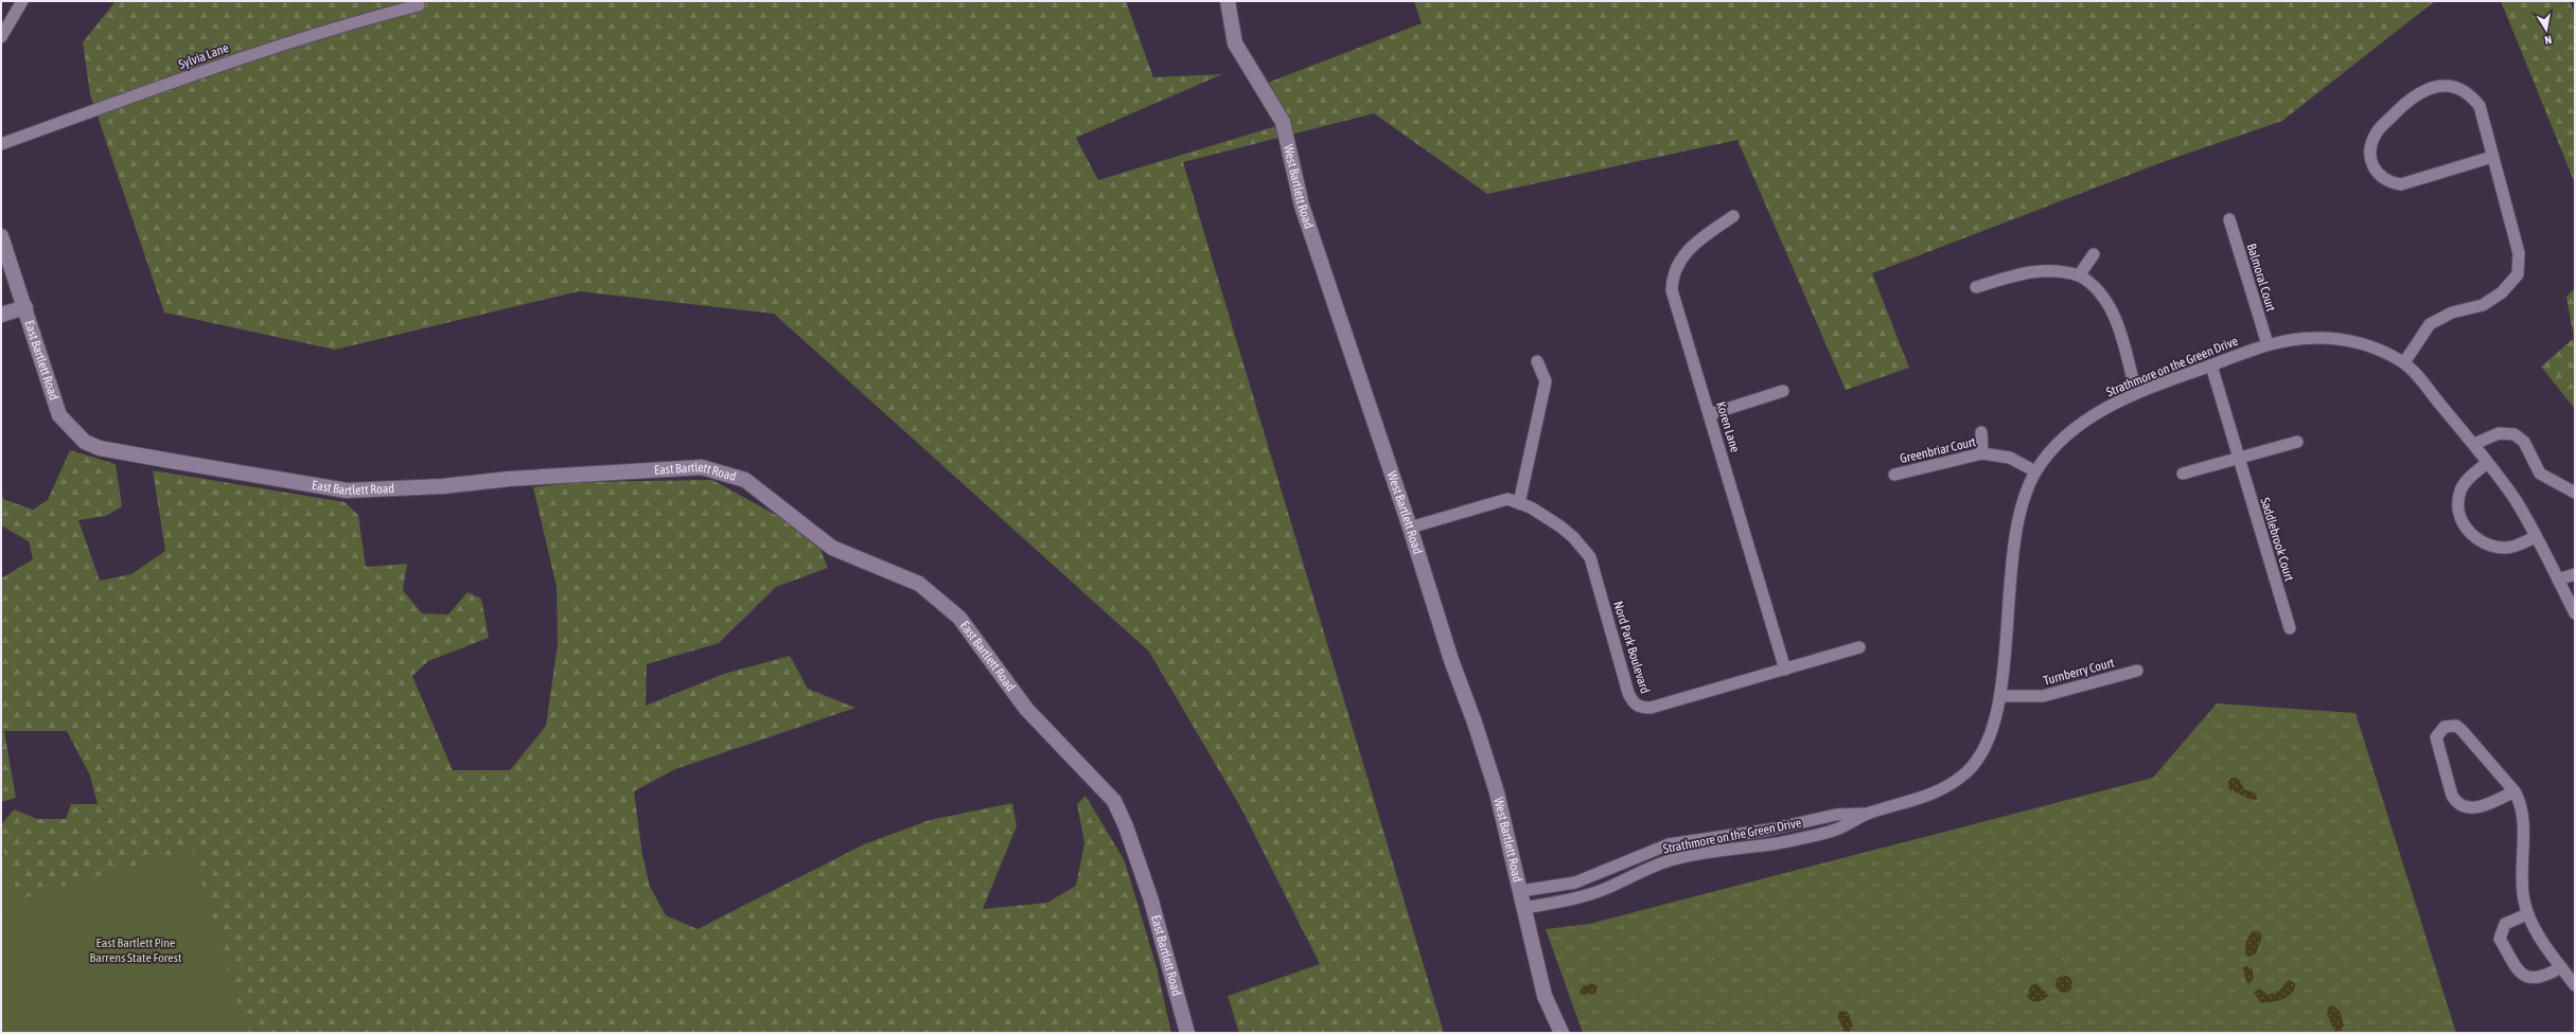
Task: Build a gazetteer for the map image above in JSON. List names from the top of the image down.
{
  "streets": {
    "street": [
      "Sylvia Lane",
      "West Bartlett Road",
      "Balmoral Court",
      "East Bartlett Road",
      "Strathmore on the Green Drive",
      "Koren Lane",
      "Greenbriar Court",
      "Saddlebrook Court",
      "Nord Park Boulevard",
      "Turnberry Court"
    ]
  },
  "crossings": [
    ["West Bartlett Road", "Strathmore on the Green Drive"],
    ["West Bartlett Road", "Nord Park Boulevard"],
    ["Balmoral Court", "Strathmore on the Green Drive"],
    ["Strathmore on the Green Drive", "Greenbriar Court"],
    ["Strathmore on the Green Drive", "Saddlebrook Court"],
    ["Strathmore on the Green Drive", "Turnberry Court"],
    ["Koren Lane", "Nord Park Boulevard"]
  ],
  "parks": ["East Bartlett Pine Barrens State Forest"],
  "north": "bottom"
}
